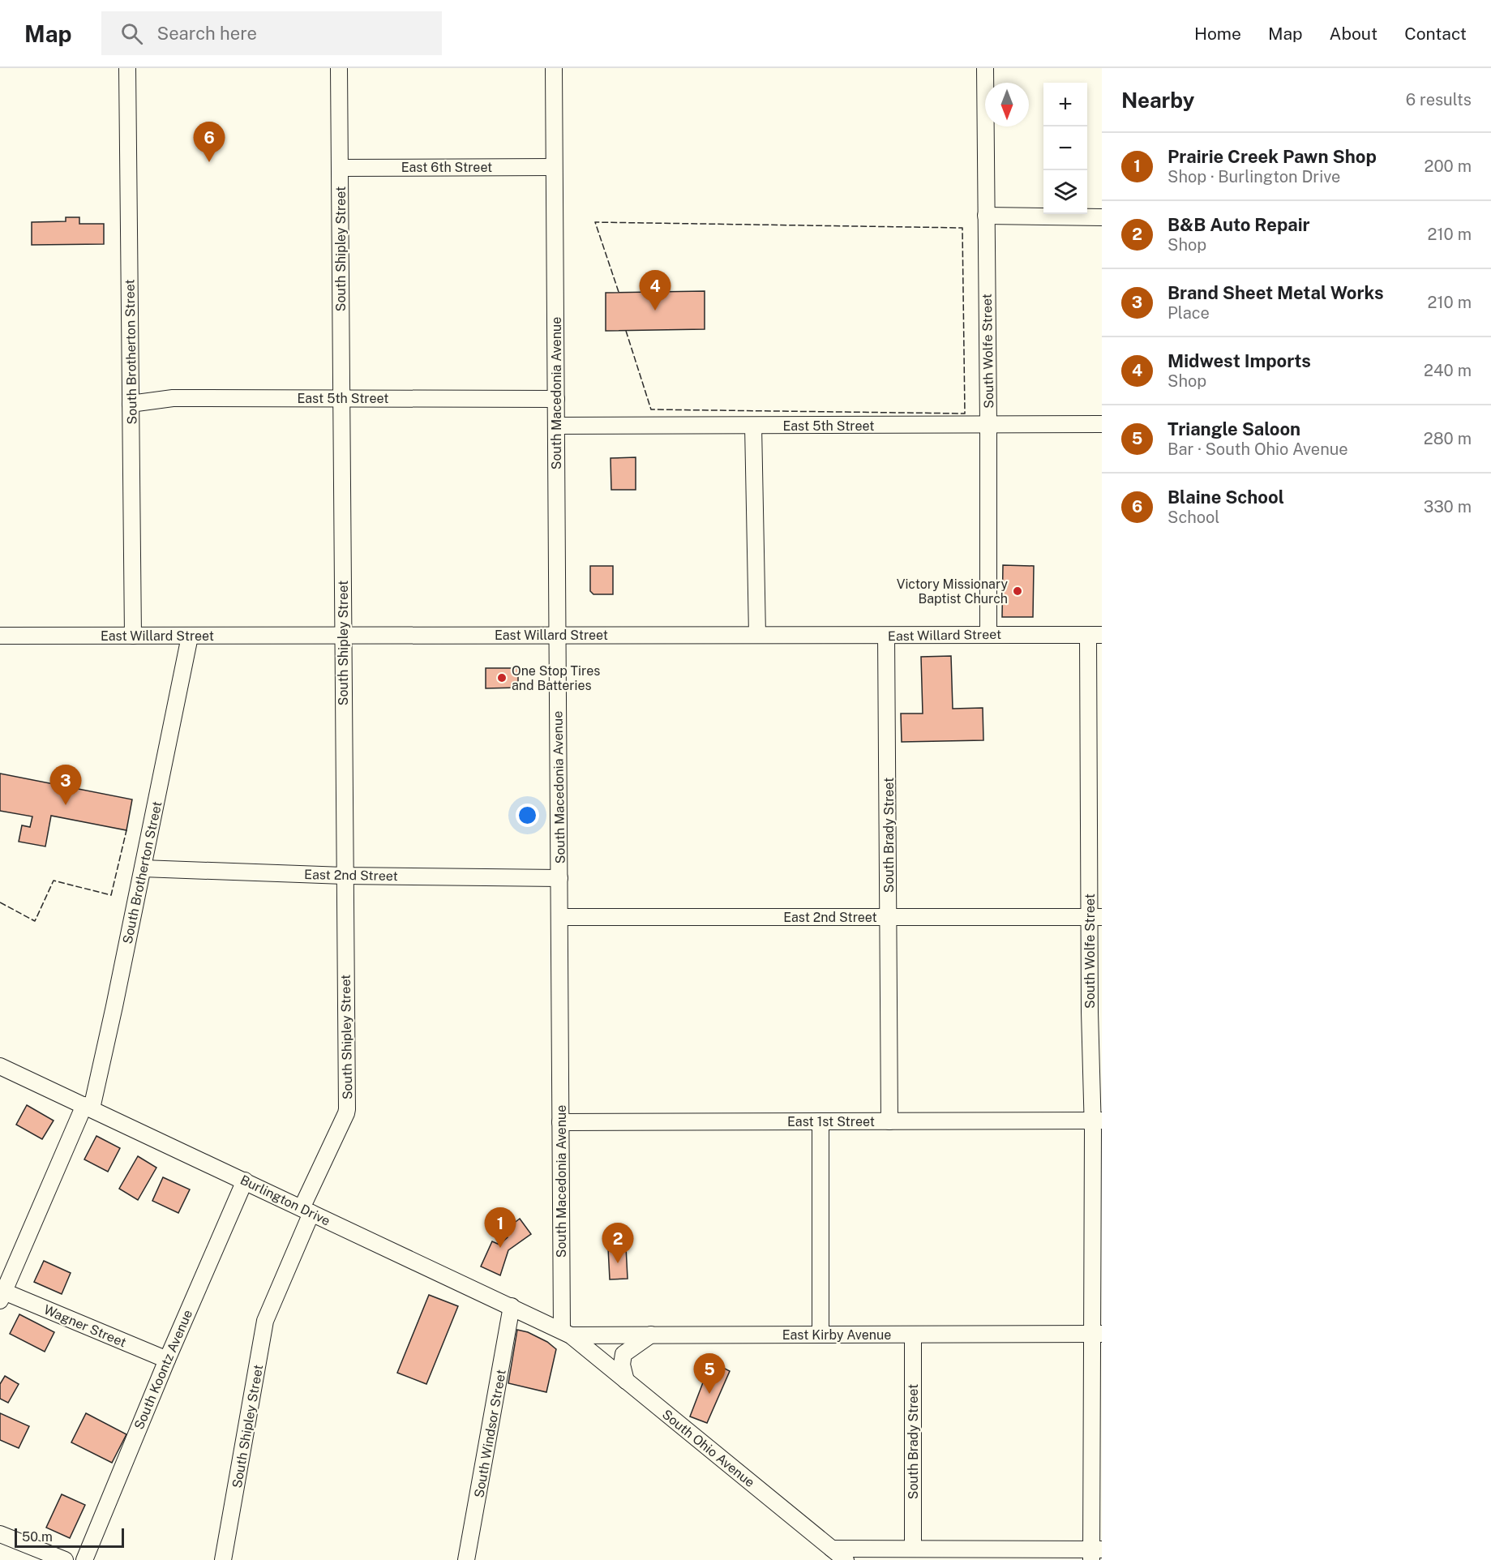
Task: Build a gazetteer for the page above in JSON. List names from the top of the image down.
{
  "streets": {
    "street": [
      "East 6th Street",
      "South Shipley Street",
      "South Wolfe Street",
      "South Brotherton Street",
      "South Macedonia Avenue",
      "East 5th Street",
      "East Willard Street",
      "South Brady Street",
      "East 2nd Street",
      "East 1st Street",
      "Burlington Drive",
      "Wagner Street",
      "East Kirby Avenue",
      "South Koontz Avenue",
      "South Windsor Street",
      "South Ohio Avenue"
    ]
  },
  "crossings": [
    ["East 6th Street", "South Shipley Street"],
    ["East 6th Street", "South Macedonia Avenue"],
    ["South Shipley Street", "East 5th Street"],
    ["South Shipley Street", "East Willard Street"],
    ["South Shipley Street", "East 2nd Street"],
    ["South Shipley Street", "Burlington Drive"],
    ["South Wolfe Street", "East 5th Street"],
    ["South Wolfe Street", "East Willard Street"],
    ["South Wolfe Street", "East 2nd Street"],
    ["South Wolfe Street", "East 1st Street"],
    ["South Wolfe Street", "East Kirby Avenue"],
    ["South Brotherton Street", "East 5th Street"],
    ["South Brotherton Street", "East Willard Street"],
    ["South Brotherton Street", "East 2nd Street"],
    ["South Brotherton Street", "Burlington Drive"],
    ["South Brotherton Street", "Wagner Street"],
    ["South Macedonia Avenue", "East 5th Street"],
    ["South Macedonia Avenue", "East Willard Street"],
    ["South Macedonia Avenue", "East 2nd Street"],
    ["South Macedonia Avenue", "East 1st Street"],
    ["South Macedonia Avenue", "Burlington Drive"],
    ["South Macedonia Avenue", "East Kirby Avenue"],
    ["South Macedonia Avenue", "South Ohio Avenue"],
    ["East Willard Street", "South Brady Street"],
    ["South Brady Street", "East 2nd Street"],
    ["South Brady Street", "East 1st Street"],
    ["South Brady Street", "East Kirby Avenue"],
    ["Burlington Drive", "East Kirby Avenue"],
    ["Burlington Drive", "South Koontz Avenue"],
    ["Burlington Drive", "South Windsor Street"],
    ["Burlington Drive", "South Ohio Avenue"],
    ["Wagner Street", "South Koontz Avenue"],
    ["East Kirby Avenue", "South Ohio Avenue"]
  ],
  "places": ["Victory Missionary Baptist Church", "One Stop Tires and Batteries"],
  "scale_bar": "50 m",
  "north": "bottom",
  "page": {
    "header": "Map",
    "search": "Search here",
    "nav": [
      "Home",
      "Map",
      "About",
      "Contact"
    ],
    "heading": ["Nearby", "6 results"],
    "map_buttons": ["+", "−"],
    "pins": [
      "6",
      "4",
      "3",
      "1",
      "2",
      "5"
    ],
    "list": [
      {
        "mark": "1",
        "name": "Prairie Creek Pawn Shop",
        "note": "Shop · Burlington Drive",
        "value": "200 m"
      },
      {
        "mark": "2",
        "name": "B&B Auto Repair",
        "note": "Shop",
        "value": "210 m"
      },
      {
        "mark": "3",
        "name": "Brand Sheet Metal Works",
        "note": "Place",
        "value": "210 m"
      },
      {
        "mark": "4",
        "name": "Midwest Imports",
        "note": "Shop",
        "value": "240 m"
      },
      {
        "mark": "5",
        "name": "Triangle Saloon",
        "note": "Bar · South Ohio Avenue",
        "value": "280 m"
      },
      {
        "mark": "6",
        "name": "Blaine School",
        "note": "School",
        "value": "330 m"
      }
    ],
    "scale": "50 m"
  }
}
